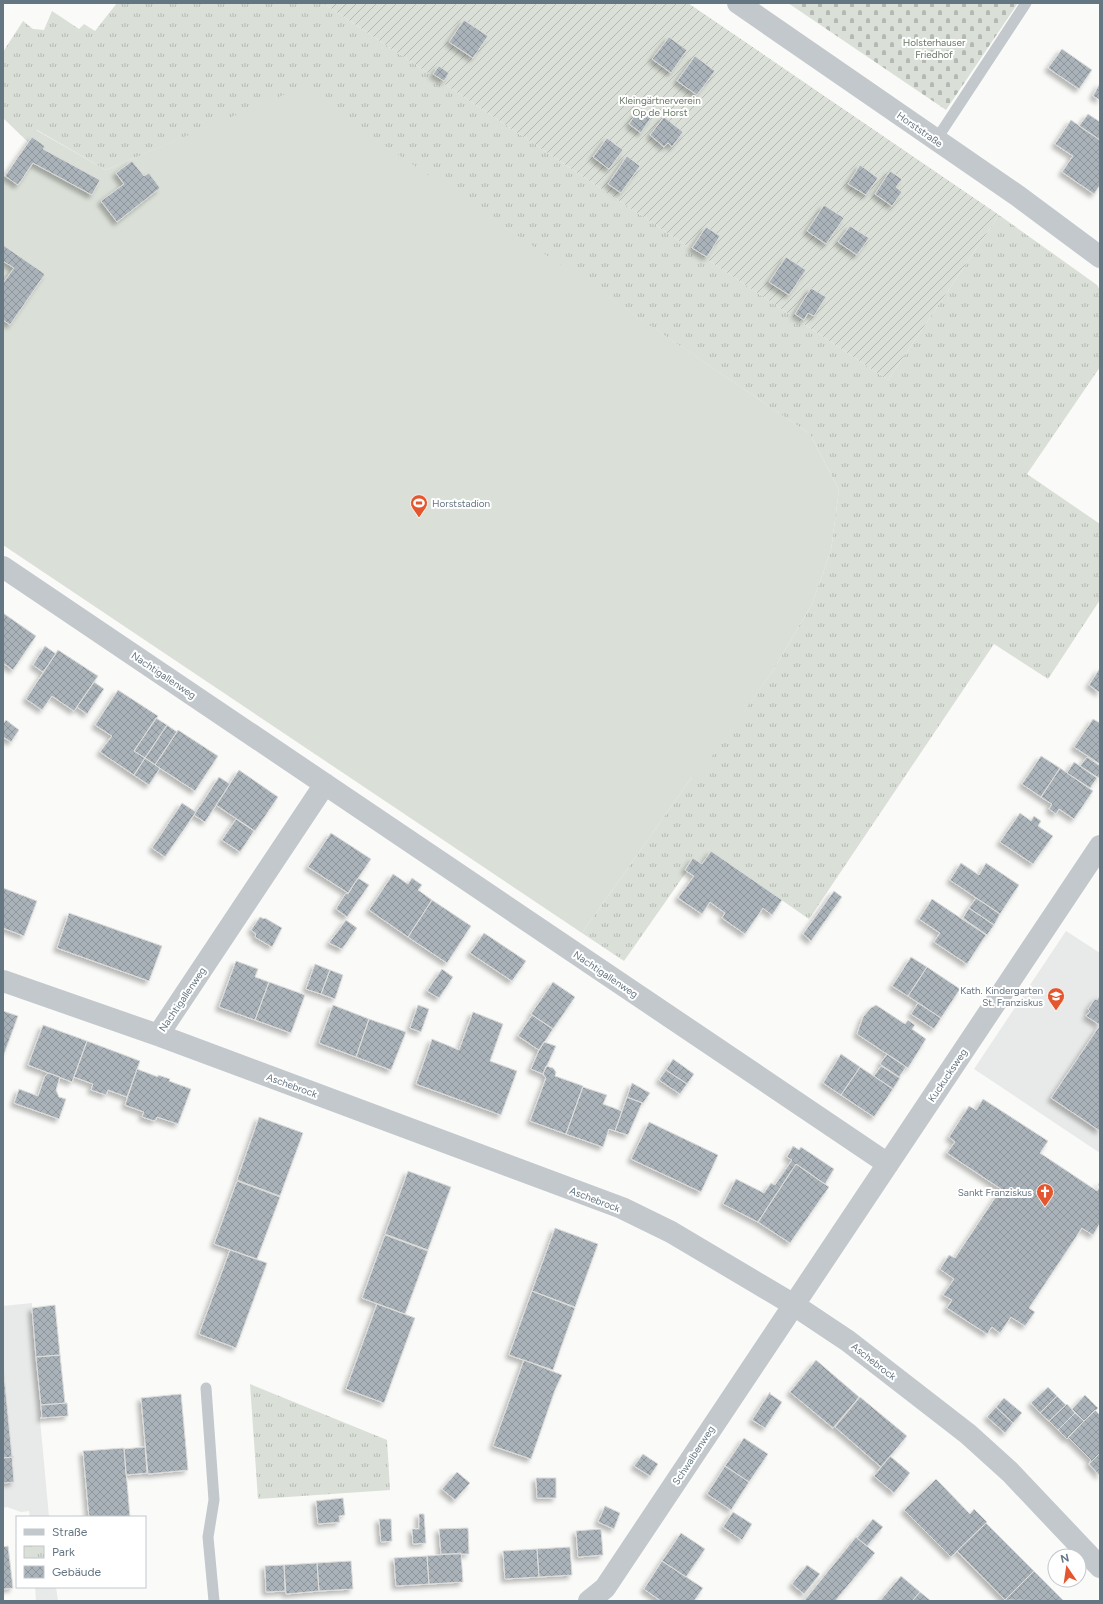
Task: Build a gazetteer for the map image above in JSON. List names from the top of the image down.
{
  "streets": {
    "street": [
      "Horststraße",
      "Nachtigallenweg",
      "Kuckucksweg",
      "Aschebrock",
      "Schwalbenweg"
    ]
  },
  "crossings": [
    ["Nachtigallenweg", "Kuckucksweg"],
    ["Nachtigallenweg", "Aschebrock"],
    ["Kuckucksweg", "Aschebrock"],
    ["Kuckucksweg", "Schwalbenweg"],
    ["Aschebrock", "Schwalbenweg"]
  ],
  "parks": ["Holsterhauser Friedhof", "Kleingärtnerverein Op de Horst"],
  "places": {
    "sports": ["Horststadion"],
    "school or university": ["Kath. Kindergarten St. Franziskus"],
    "church": ["Sankt Franziskus"]
  },
  "legend": ["Straße", "Park", "Gebäude"],
  "north": "top"
}
